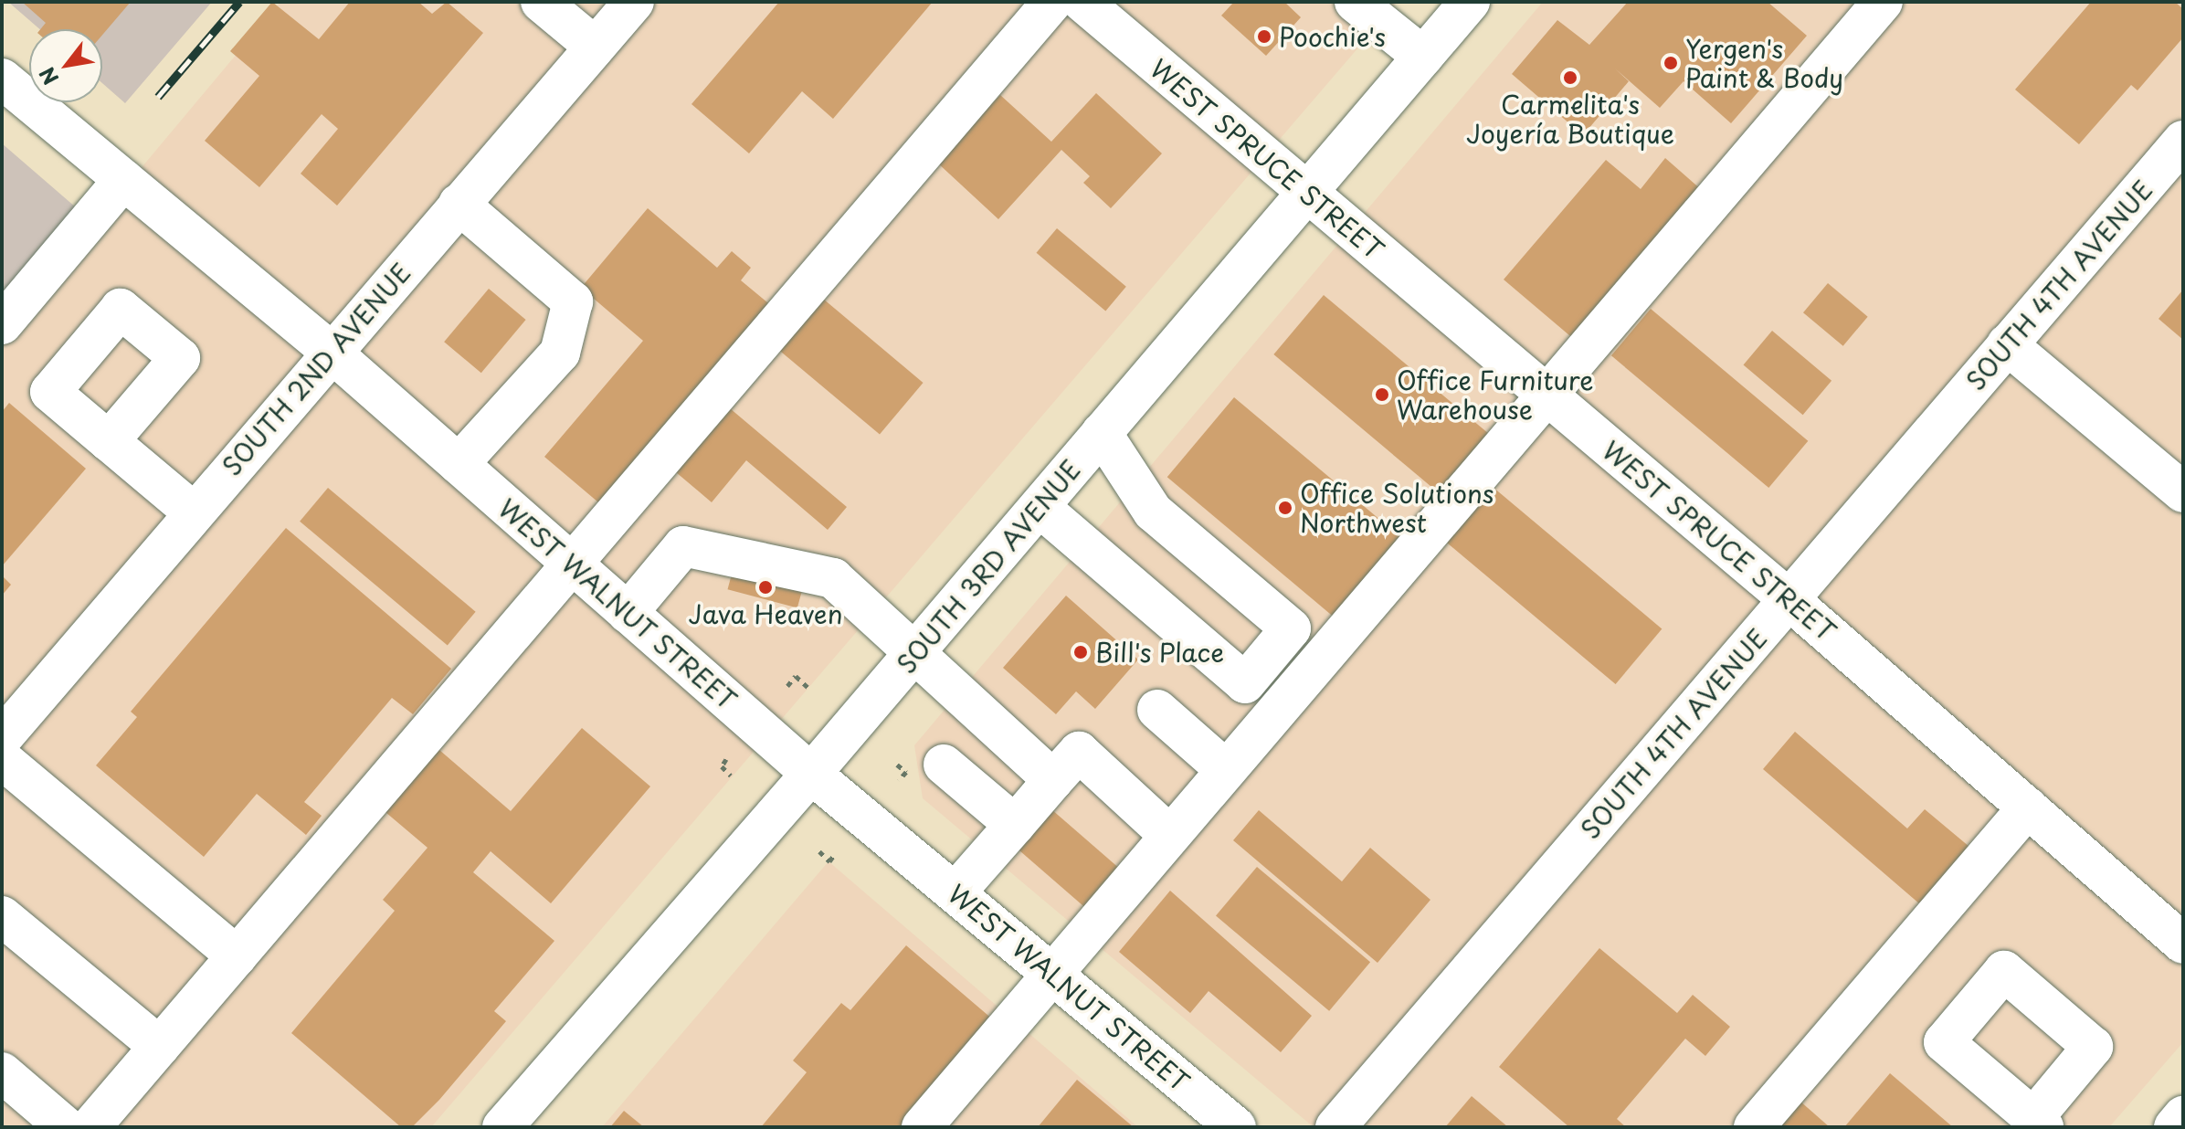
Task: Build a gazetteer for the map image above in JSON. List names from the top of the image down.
{
  "streets": {
    "street": [
      "WEST SPRUCE STREET",
      "SOUTH 4TH AVENUE",
      "SOUTH 2ND AVENUE",
      "SOUTH 3RD AVENUE",
      "WEST WALNUT STREET"
    ]
  },
  "crossings": [
    ["WEST SPRUCE STREET", "SOUTH 4TH AVENUE"],
    ["WEST SPRUCE STREET", "SOUTH 3RD AVENUE"],
    ["SOUTH 2ND AVENUE", "WEST WALNUT STREET"],
    ["SOUTH 3RD AVENUE", "WEST WALNUT STREET"]
  ],
  "places": [
    "Poochie's",
    "Yergen's Paint & Body",
    "Carmelita's Joyería Boutique",
    "Office Furniture Warehouse",
    "Office Solutions Northwest",
    "Java Heaven",
    "Bill's Place"
  ],
  "north": "bottom left"
}
